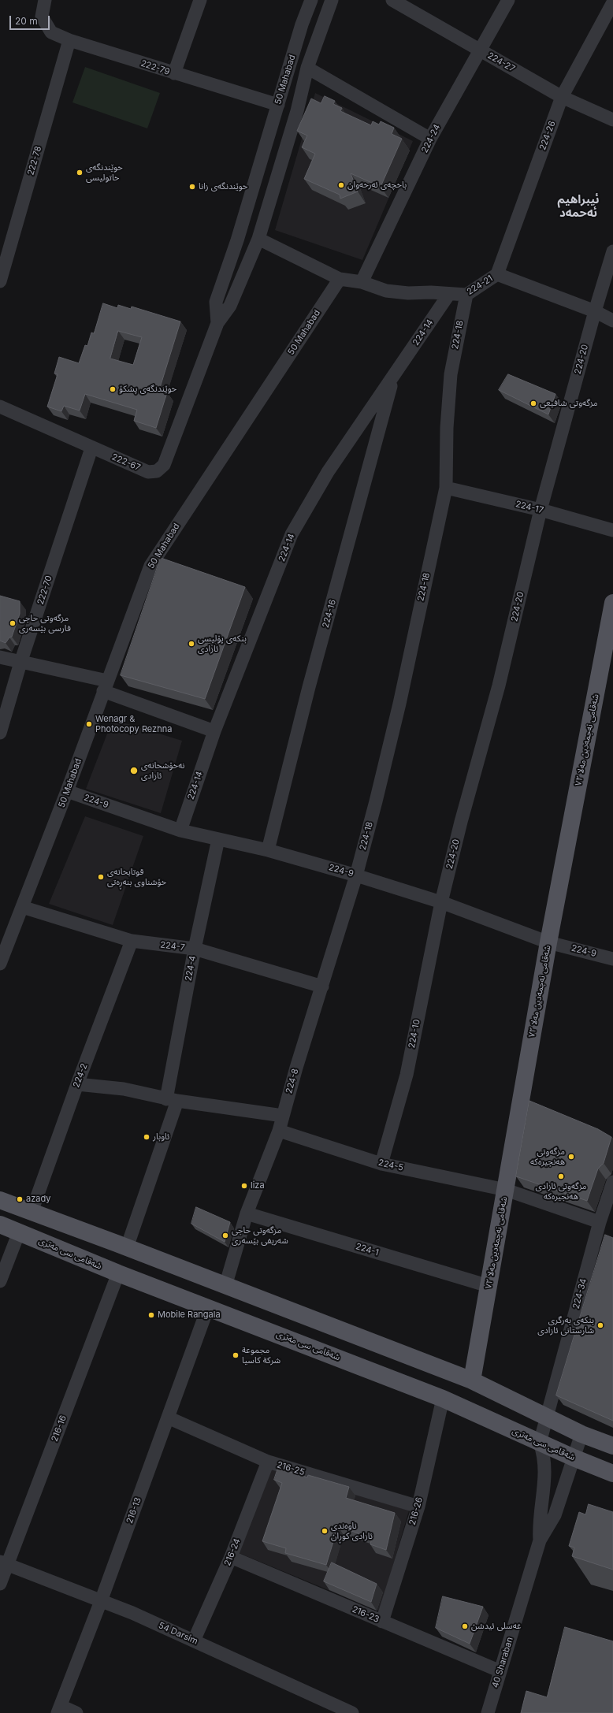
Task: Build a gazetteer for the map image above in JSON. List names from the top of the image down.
{
  "streets": {
    "main road": ["شەقامی نەجمەدین مەلا ٧٢", "شەقامی سی مەتری"],
    "street": [
      "224-27",
      "222-79",
      "50 Mahabad",
      "224-26",
      "224-24",
      "222-78",
      "224-21",
      "224-14",
      "224-18",
      "224-20",
      "222-67",
      "224-17",
      "222-70",
      "224-16",
      "224-9",
      "224-7",
      "224-4",
      "224-10",
      "224-2",
      "224-8",
      "224-5",
      "224-1",
      "224-34",
      "216-16",
      "216-25",
      "216-13",
      "216-26",
      "216-24",
      "216-23",
      "54 Darsim",
      "40 Sharaban"
    ]
  },
  "crossings": [
    ["224-27", "224-26"],
    ["224-27", "224-24"],
    ["222-79", "50 Mahabad"],
    ["222-79", "222-78"],
    ["50 Mahabad", "224-21"],
    ["50 Mahabad", "222-67"],
    ["50 Mahabad", "224-9"],
    ["50 Mahabad", "224-7"],
    ["224-26", "224-21"],
    ["224-24", "224-21"],
    ["224-21", "224-14"],
    ["224-21", "224-18"],
    ["224-21", "224-20"],
    ["224-14", "224-16"],
    ["224-14", "224-9"],
    ["224-18", "224-17"],
    ["224-18", "224-9"],
    ["224-18", "224-8"],
    ["224-20", "224-17"],
    ["224-20", "224-9"],
    ["224-20", "224-10"],
    ["222-67", "222-70"],
    ["224-16", "224-9"],
    ["شەقامی نەجمەدین مەلا ٧٢", "224-9"],
    ["شەقامی نەجمەدین مەلا ٧٢", "224-5"],
    ["شەقامی نەجمەدین مەلا ٧٢", "224-1"],
    ["224-9", "224-4"],
    ["224-9", "224-10"],
    ["224-9", "224-8"],
    ["224-7", "224-4"],
    ["224-7", "224-2"],
    ["224-7", "224-8"],
    ["224-10", "224-5"],
    ["224-8", "224-5"],
    ["224-8", "224-1"],
    ["224-5", "224-34"],
    ["شەقامی سی مەتری", "224-34"],
    ["شەقامی سی مەتری", "216-16"],
    ["شەقامی سی مەتری", "216-13"],
    ["شەقامی سی مەتری", "216-26"],
    ["شەقامی سی مەتری", "40 Sharaban"],
    ["224-34", "40 Sharaban"],
    ["216-16", "54 Darsim"],
    ["216-25", "216-13"],
    ["216-25", "216-26"],
    ["216-25", "216-24"],
    ["216-13", "54 Darsim"],
    ["216-26", "216-23"],
    ["216-24", "216-23"],
    ["216-24", "54 Darsim"],
    ["216-23", "40 Sharaban"]
  ],
  "districts": ["ئیبراهیم ئەحمەد"],
  "places": [
    "خوێندنگەی خاتولیسی",
    "باخچەی ئەرخەوان",
    "خوێندنگەی زانا",
    "خوێندنگەی پشکۆ",
    "مزگەوتی شافیعی",
    "مزگەوتی حاجی فارسی بێسەری",
    "بنکەی پۆلیسی ئازادی",
    "Wenagr & Photocopy Rezhna",
    "نەخۆشخانەی ئازادی",
    "قوتابخانەی خۆشناوی بنەڕەتی",
    "ئاوبار",
    "مزگەوتی ھەنجیرەکە",
    "مزگه‌وتی ئازادی هه‌نجیره‌که",
    "liza",
    "azady",
    "مزگەوتی حاجی شەریفی بێسەری",
    "Mobile Rangala",
    "بنکەی بەرگری شارستانی ئازادی",
    "مجموعة شرکة کاسیا",
    "ناوەندی ئازادی کوڕان",
    "غەسلی ئیدشن"
  ],
  "scale_bar": "20 m"
}
